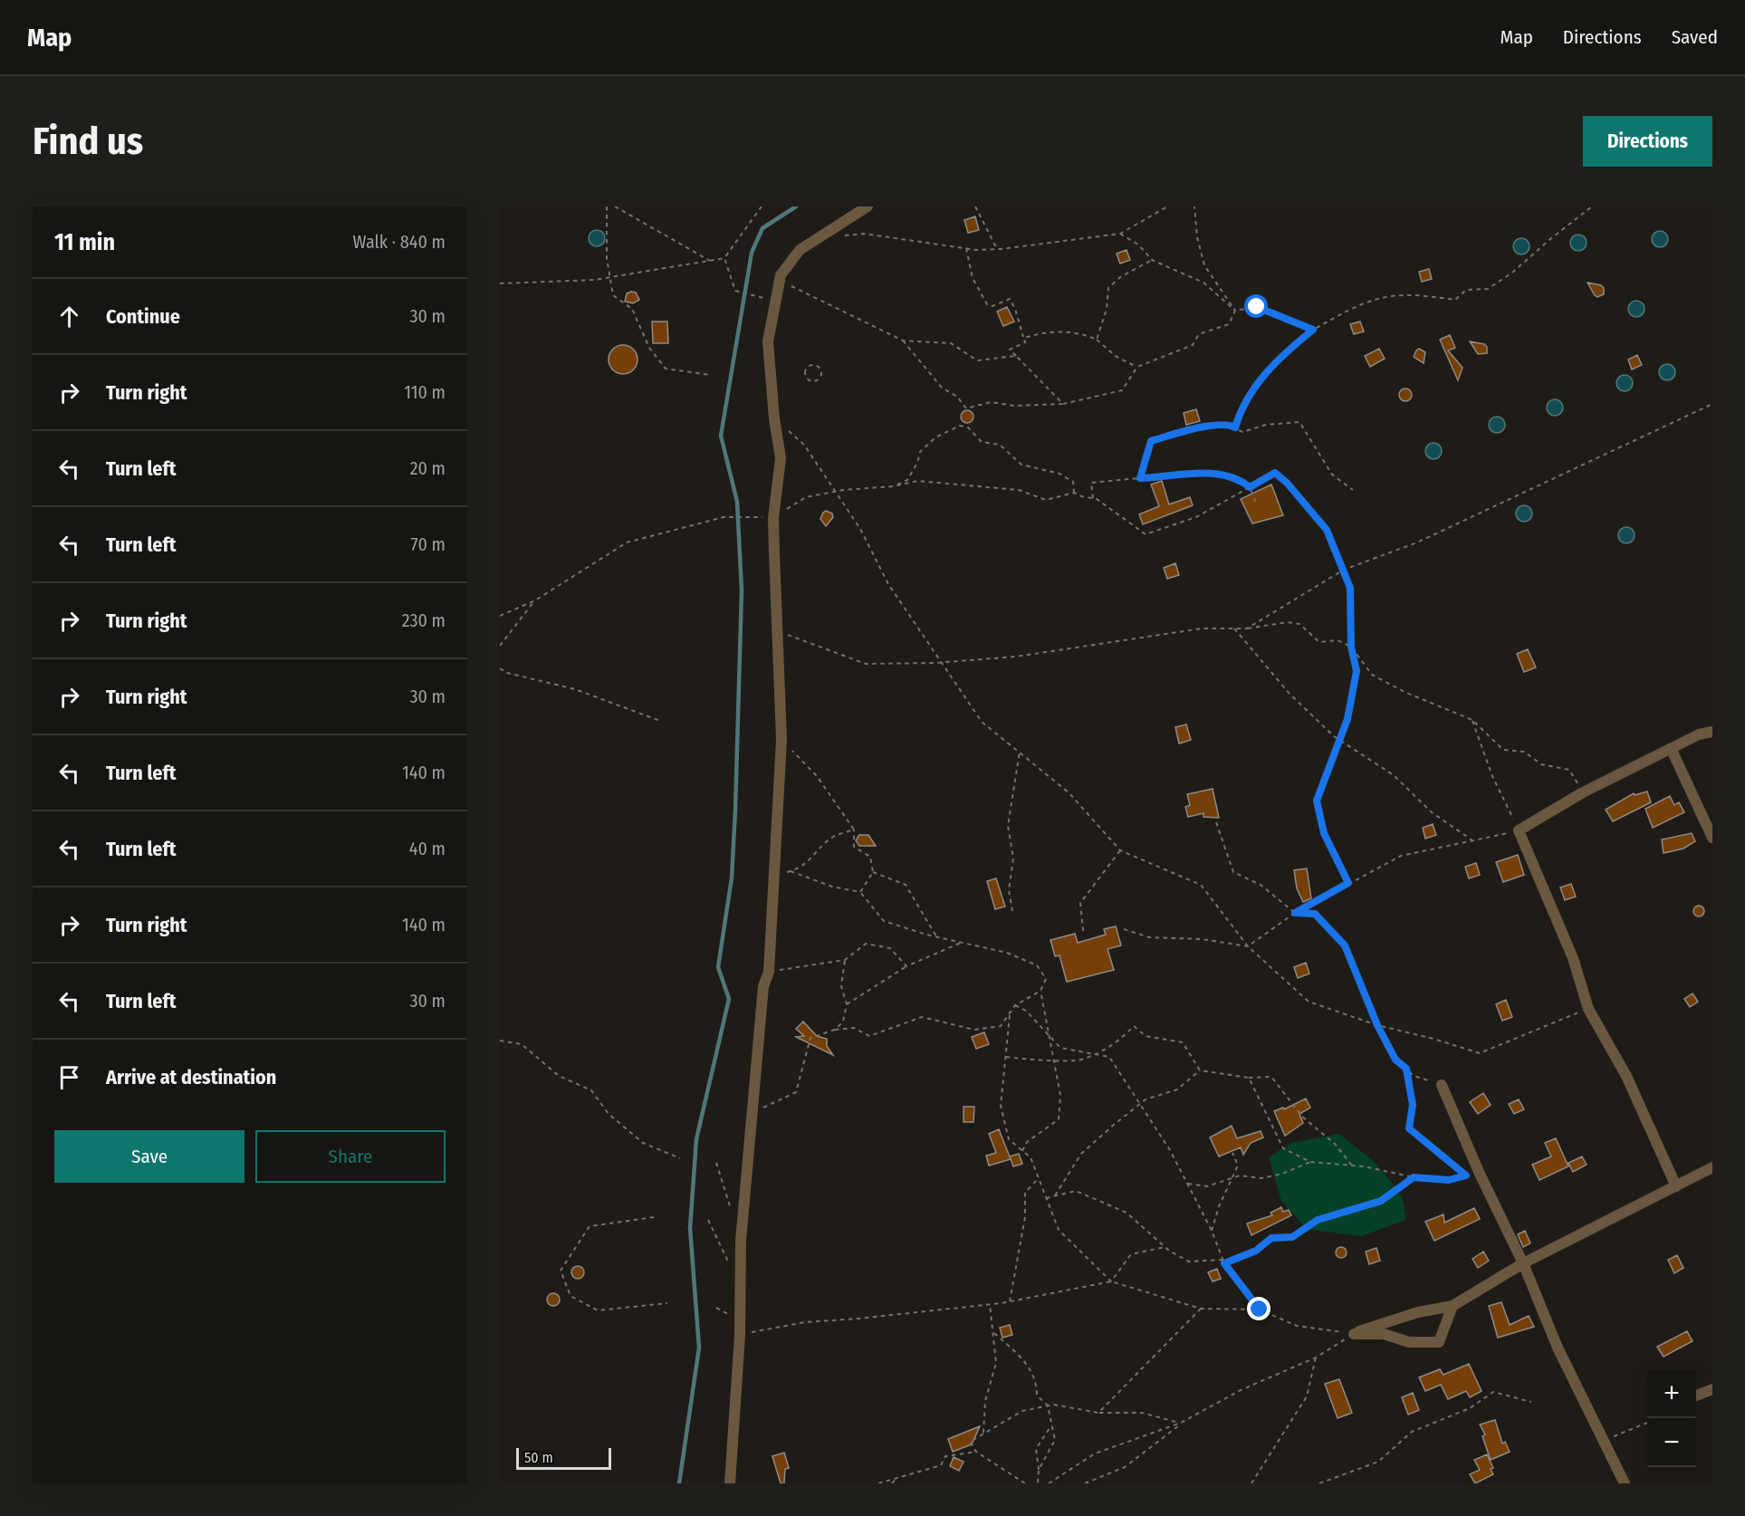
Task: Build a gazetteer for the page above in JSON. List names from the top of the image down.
{
  "scale_bar": "50 m",
  "page": {
    "header": "Map",
    "nav": ["Map", "Directions", "Saved"],
    "buttons": [
      "Directions",
      ["Save", "Share"]
    ],
    "title": "Find us",
    "heading": ["11 min", "Walk · 840 m"],
    "list": [
      ["Continue", "30 m"],
      ["Turn right", "110 m"],
      ["Turn left", "20 m"],
      ["Turn left", "70 m"],
      ["Turn right", "230 m"],
      ["Turn right", "30 m"],
      ["Turn left", "140 m"],
      ["Turn left", "40 m"],
      ["Turn right", "140 m"],
      ["Turn left", "30 m"],
      "Arrive at destination"
    ],
    "map_buttons": ["+", "−"],
    "scale": "50 m"
  }
}
